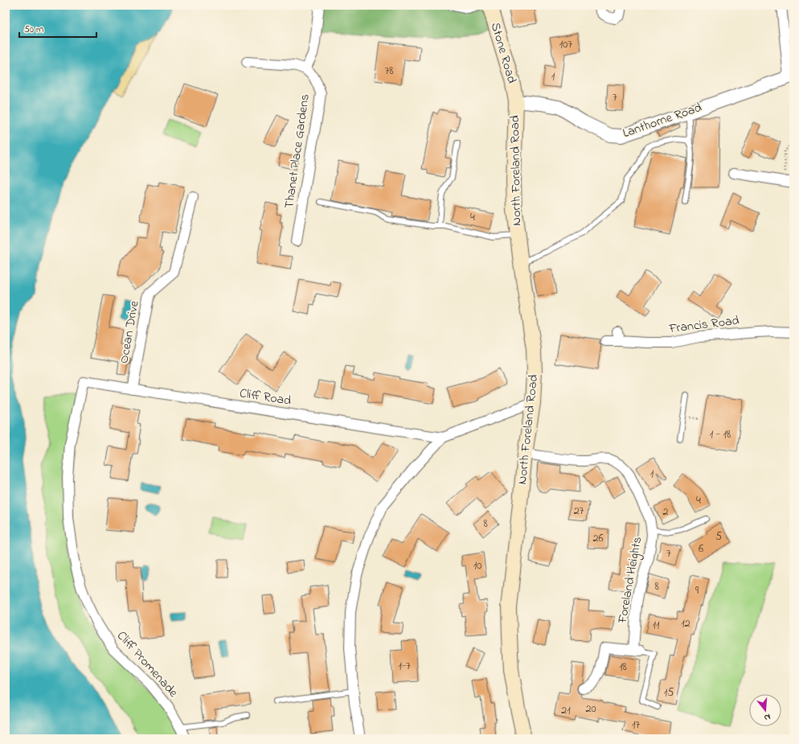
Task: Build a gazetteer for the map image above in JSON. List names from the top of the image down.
{
  "streets": {
    "main road": ["Stone Road", "North Foreland Road"],
    "street": [
      "Lanthorne Road",
      "Thanet Place Gardens",
      "Francis Road",
      "Ocean Drive",
      "Cliff Road",
      "Foreland Heights",
      "Cliff Promenade"
    ]
  },
  "crossings": [
    ["Stone Road", "Lanthorne Road"],
    ["Stone Road", "North Foreland Road"],
    ["Lanthorne Road", "North Foreland Road"],
    ["North Foreland Road", "Foreland Heights"],
    ["Ocean Drive", "Cliff Road"],
    ["Cliff Road", "Cliff Promenade"]
  ],
  "house_numbers": [
    "107",
    "78",
    "1",
    "7",
    "4",
    "1 - 18",
    "1",
    "4",
    "27",
    "2",
    "8",
    "5",
    "26",
    "6",
    "7",
    "10",
    "8",
    "9",
    "12",
    "11",
    "1-7",
    "18",
    "15",
    "20",
    "21",
    "17"
  ],
  "scale_bar": "50 m",
  "north": "bottom"
}
